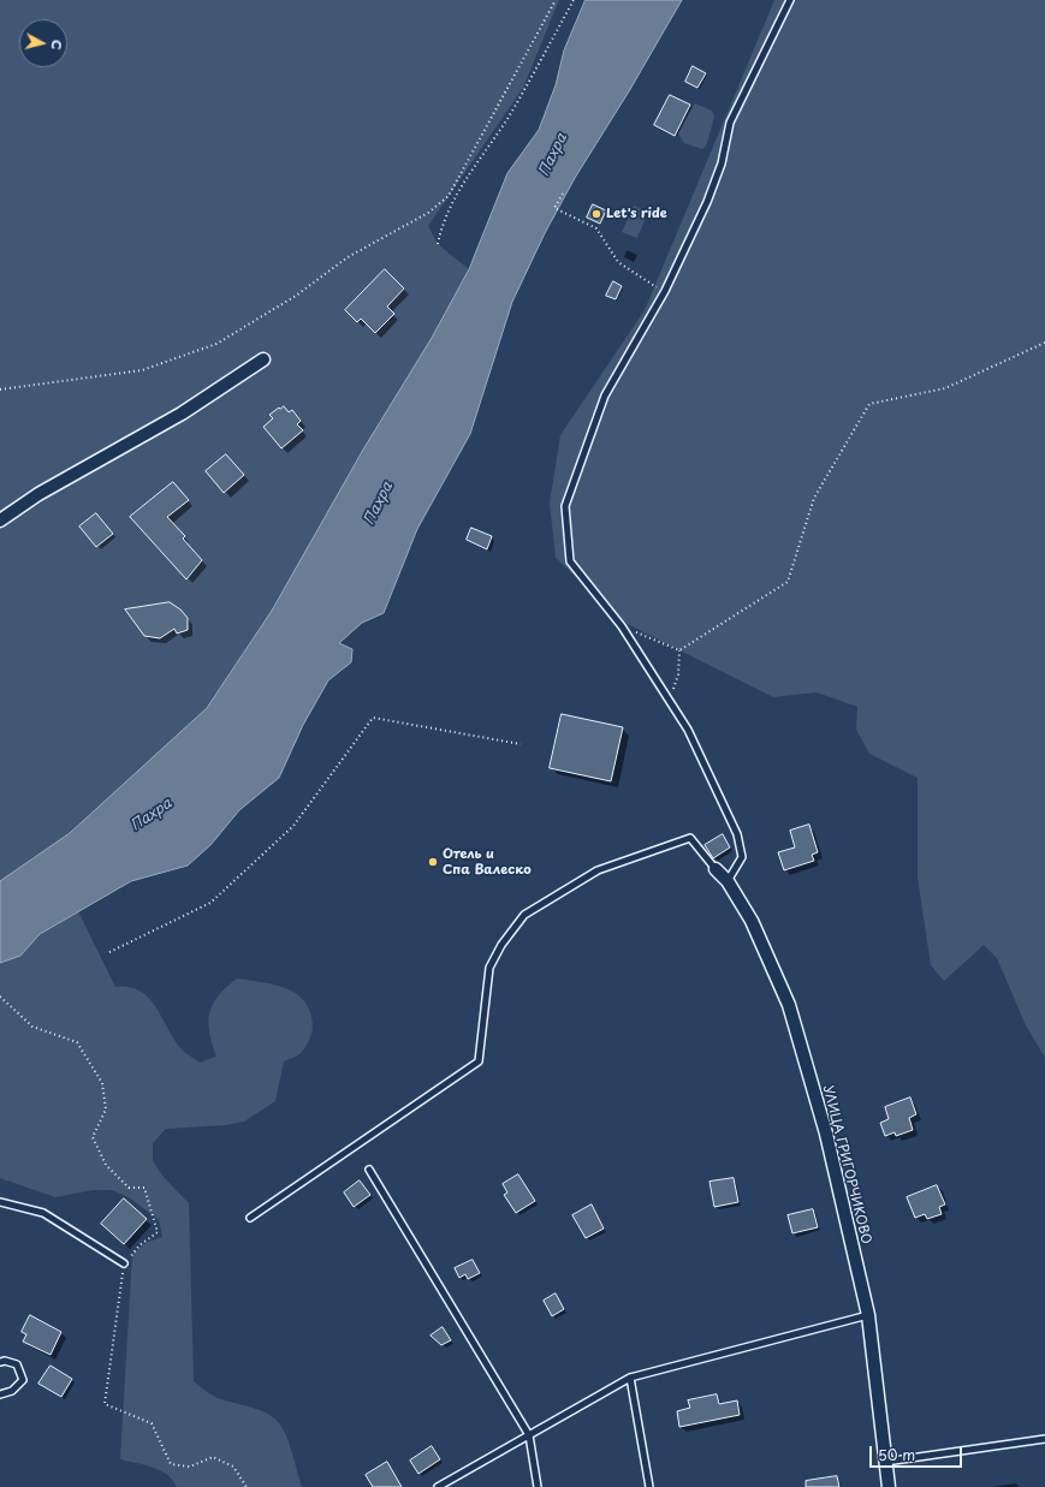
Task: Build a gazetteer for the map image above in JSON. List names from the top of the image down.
{
  "streets": {
    "street": ["УЛИЦА ГРИГОРЧИКОВО"]
  },
  "water": ["Пахра"],
  "places": ["Let's ride", "Отель и Спа Валеско"],
  "scale_bar": "50 m",
  "north": "right"
}
